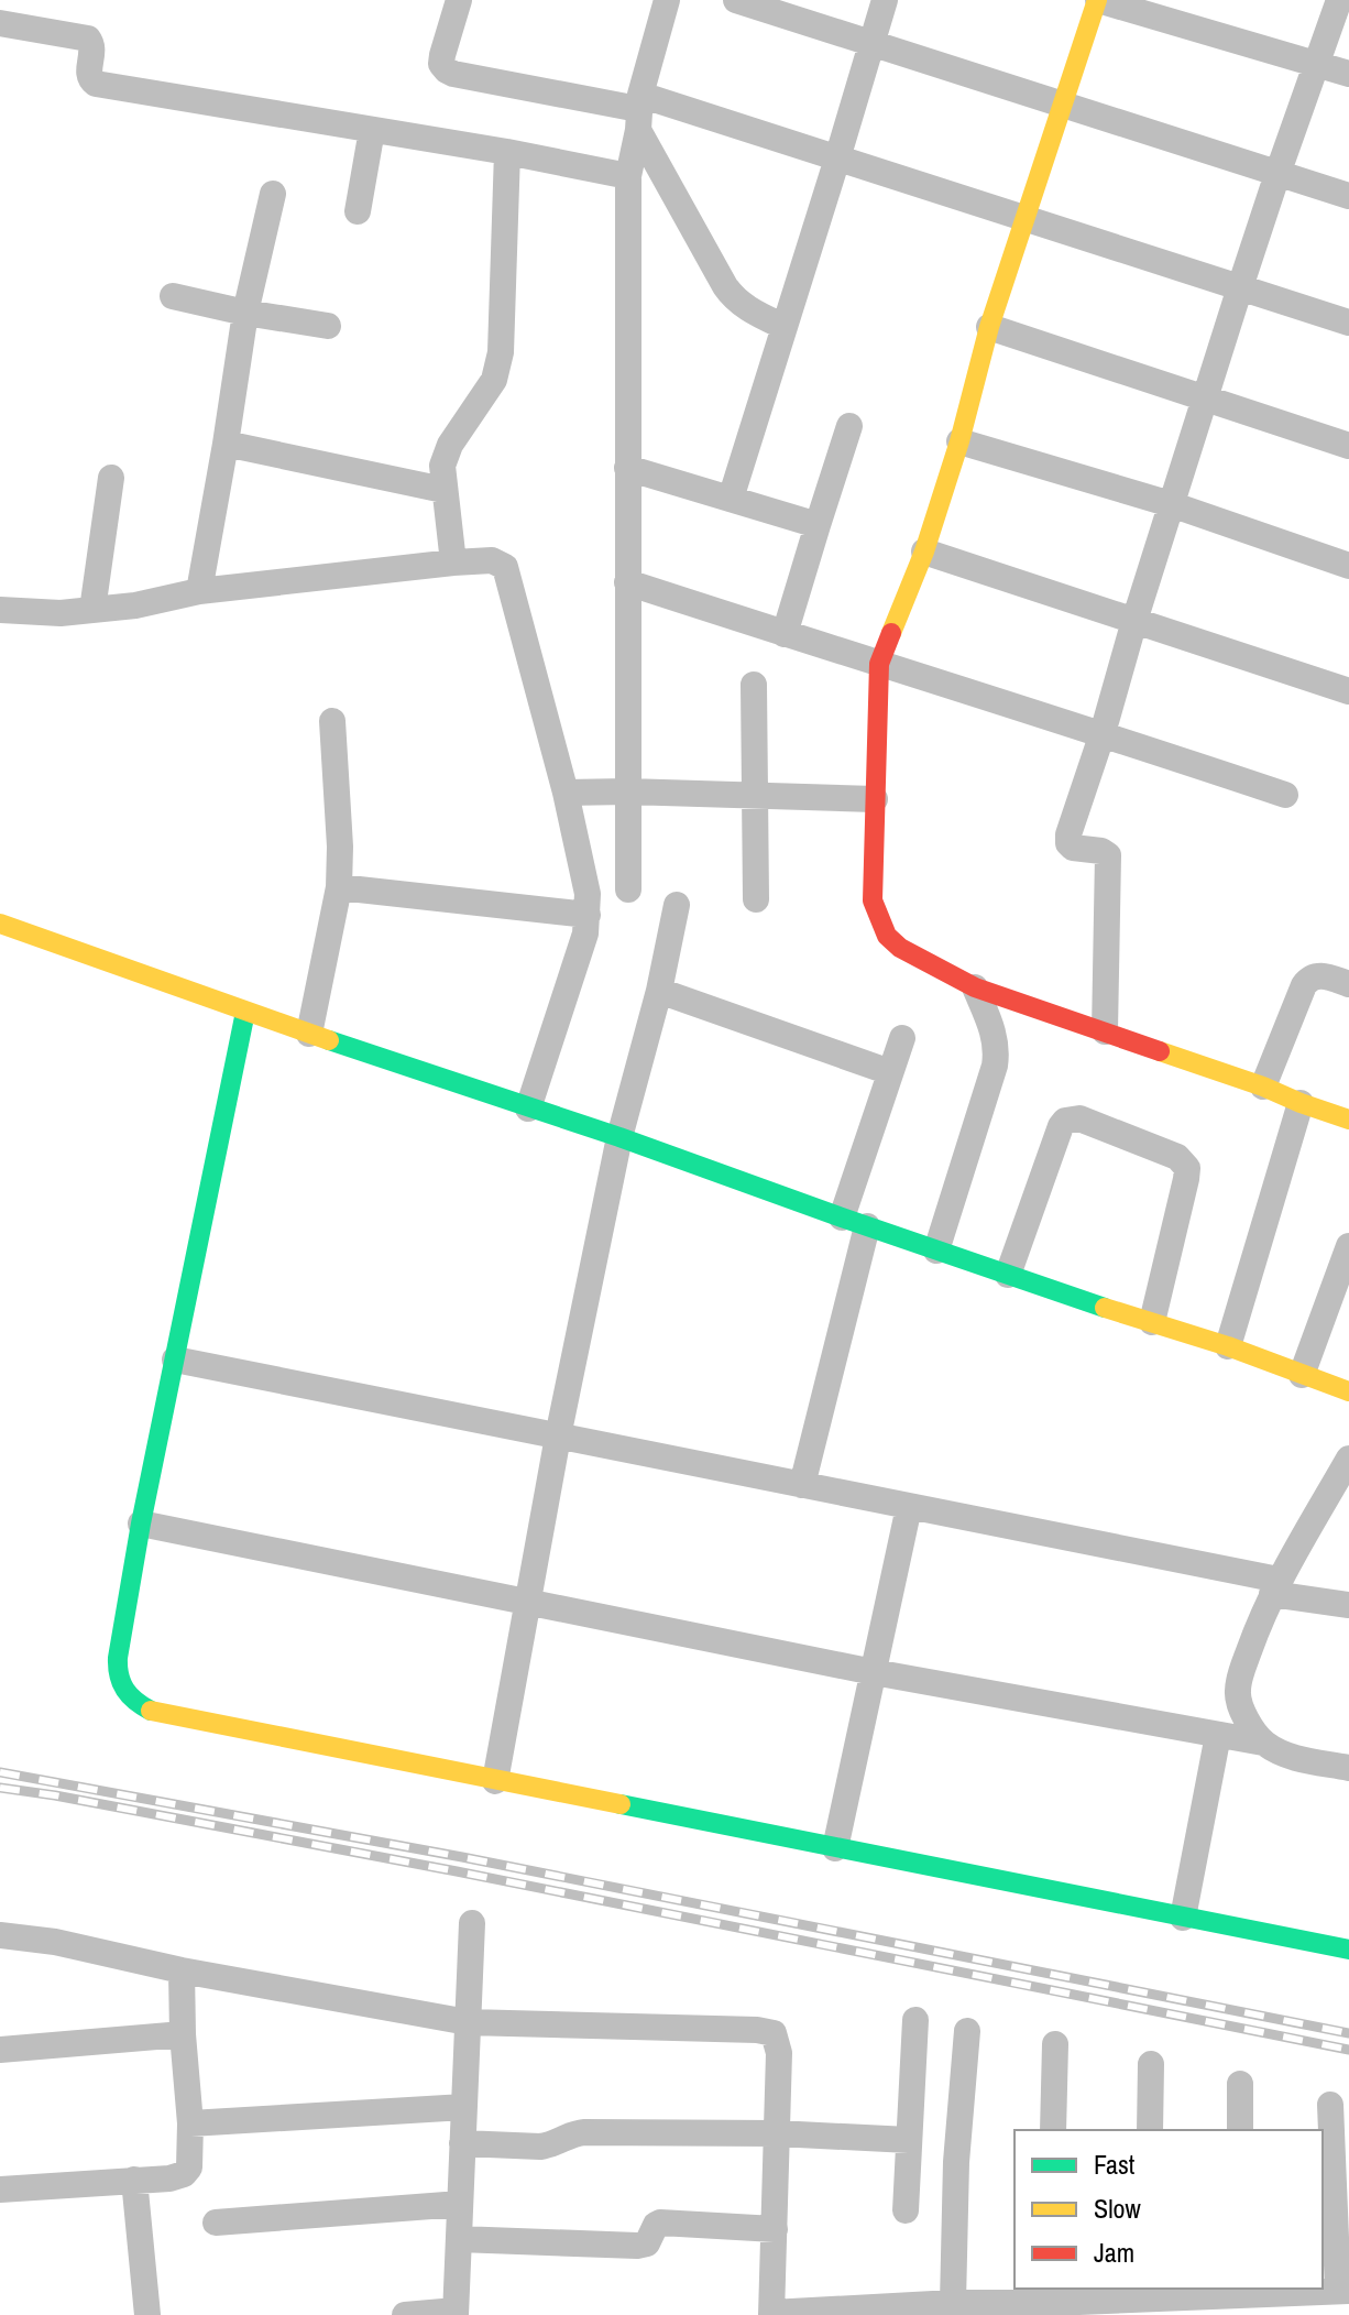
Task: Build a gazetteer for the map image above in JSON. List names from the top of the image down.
{
  "legend": ["Fast", "Slow", "Jam"]
}
